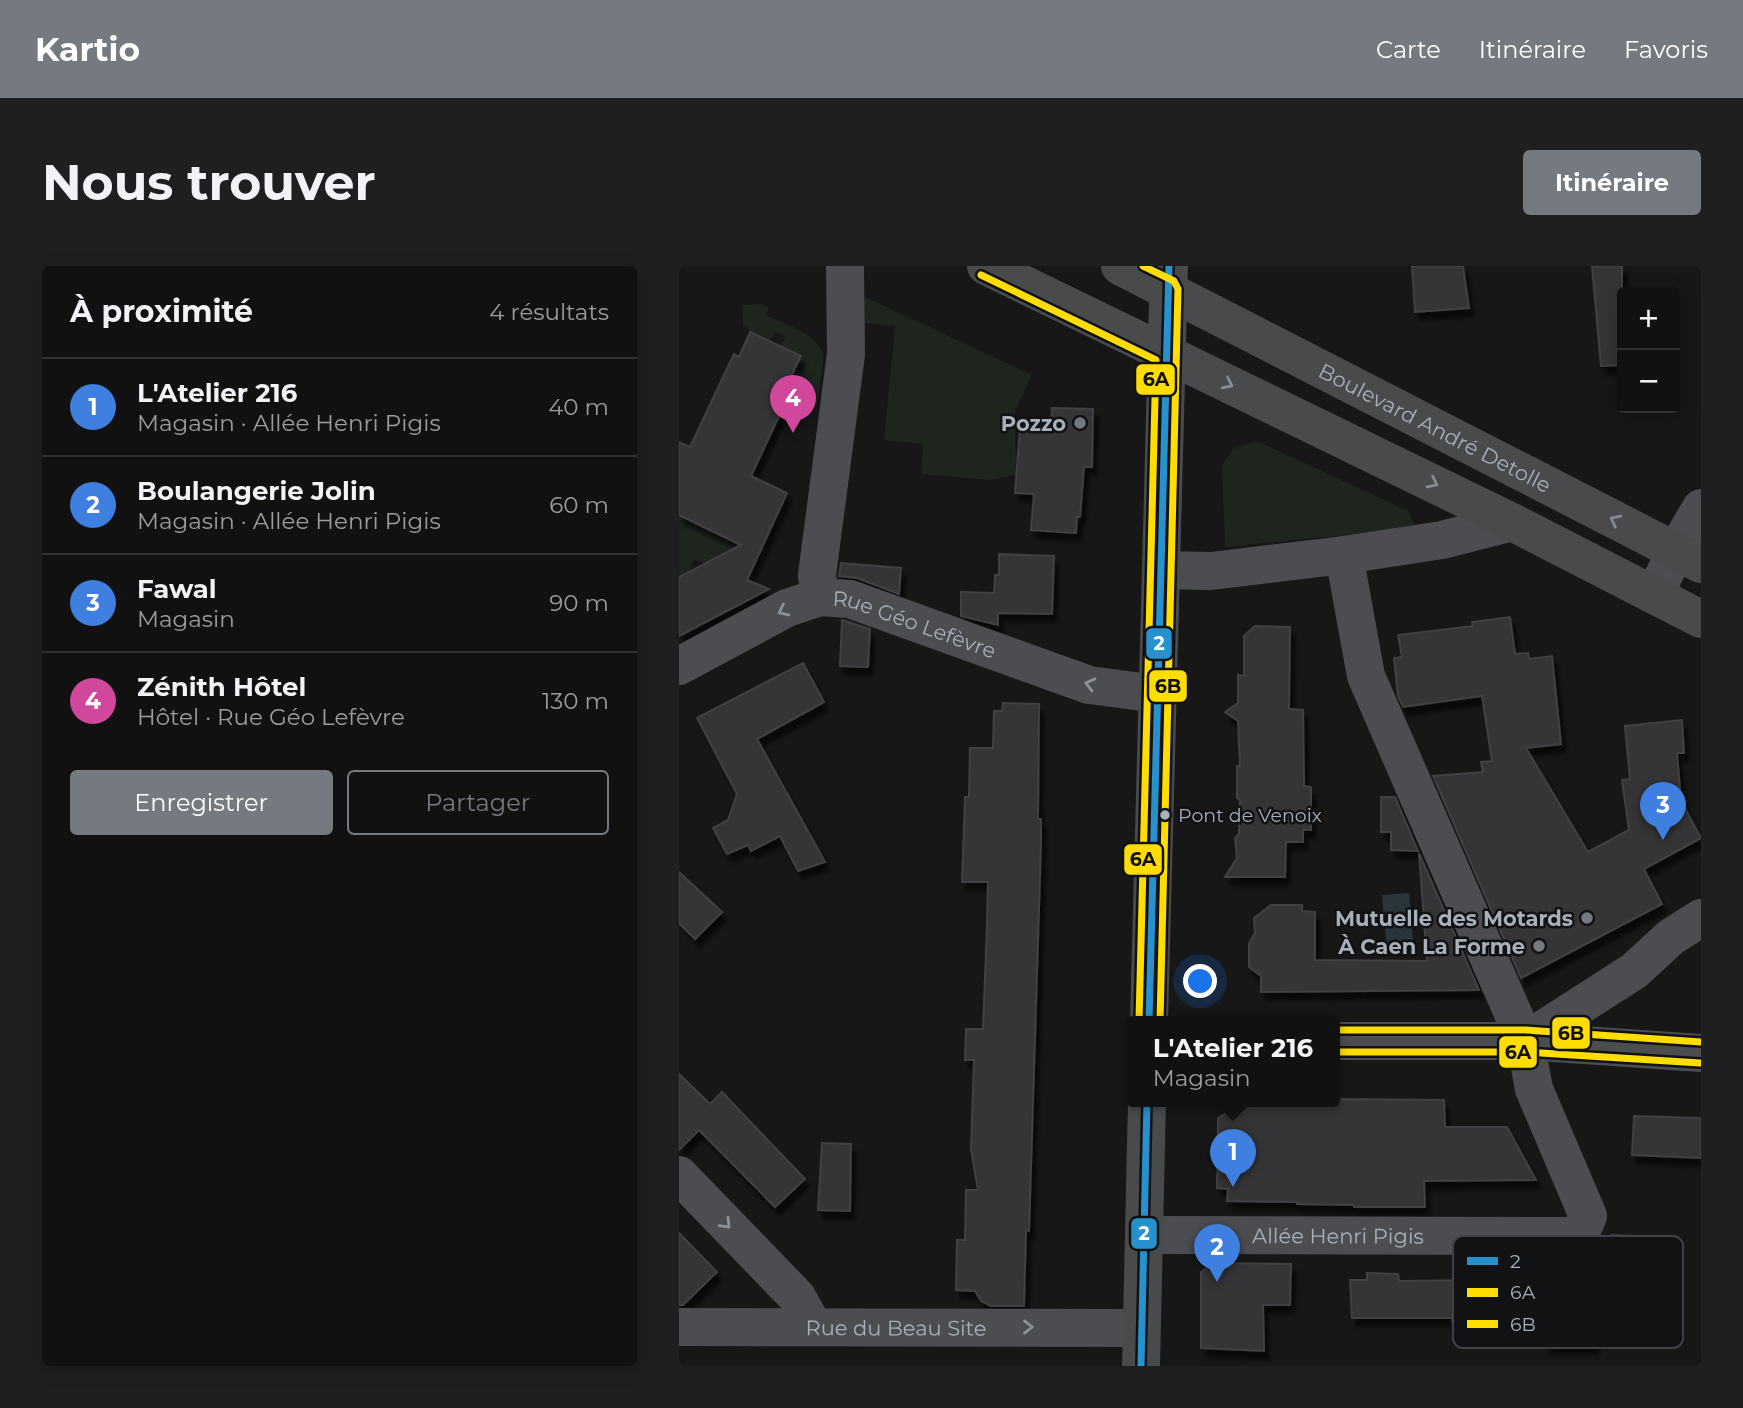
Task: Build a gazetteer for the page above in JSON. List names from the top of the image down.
{
  "streets": {
    "main road": ["Boulevard André Detolle"],
    "street": ["Rue Géo Lefèvre", "Allée Henri Pigis", "Rue du Beau Site"]
  },
  "one_way": ["Rue Géo Lefèvre", "Rue du Beau Site"],
  "places": [
    "Pozzo",
    "Pont de Venoix",
    "Mutuelle des Motards",
    "À Caen La Forme"
  ],
  "lines": ["transit line 2", "transit line 6B", "transit line 6A"],
  "legend": ["2", "6A", "6B"],
  "page": {
    "header": "Kartio",
    "nav": ["Carte", "Itinéraire", "Favoris"],
    "buttons": [
      "Itinéraire",
      ["Enregistrer", "Partager"]
    ],
    "title": "Nous trouver",
    "heading": ["À proximité", "4 résultats"],
    "map_buttons": ["+", "−"],
    "list": [
      {
        "mark": "1",
        "name": "L'Atelier 216",
        "note": "Magasin · Allée Henri Pigis",
        "value": "40 m"
      },
      {
        "mark": "2",
        "name": "Boulangerie Jolin",
        "note": "Magasin · Allée Henri Pigis",
        "value": "60 m"
      },
      {
        "mark": "3",
        "name": "Fawal",
        "note": "Magasin",
        "value": "90 m"
      },
      {
        "mark": "4",
        "name": "Zénith Hôtel",
        "note": "Hôtel · Rue Géo Lefèvre",
        "value": "130 m"
      }
    ],
    "pins": [
      "4",
      "3",
      "1",
      "2"
    ],
    "popup": ["L'Atelier 216", "Magasin"]
  }
}
